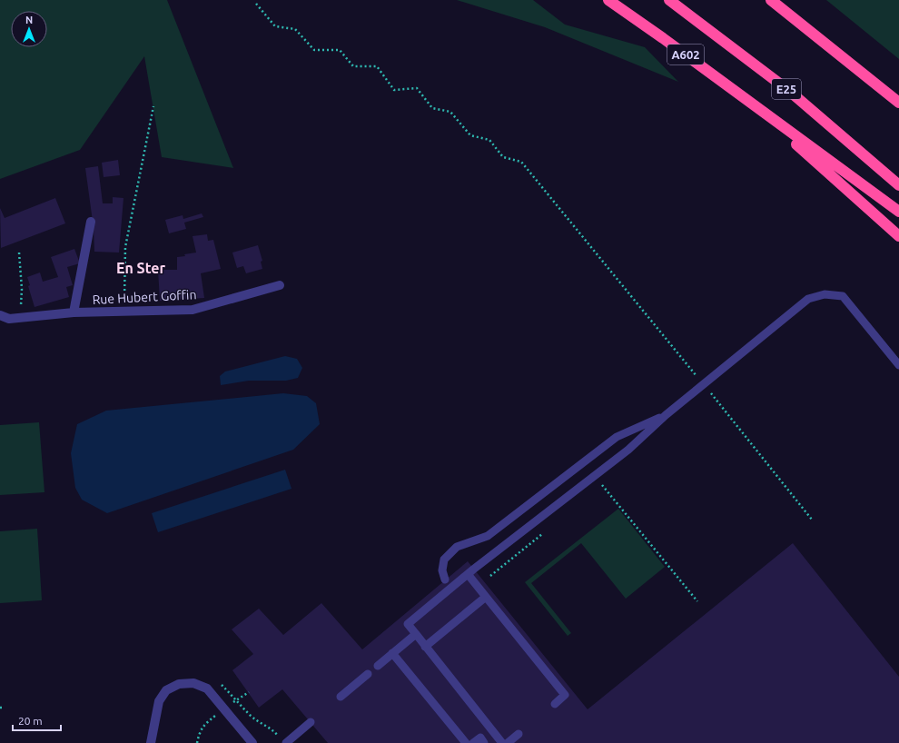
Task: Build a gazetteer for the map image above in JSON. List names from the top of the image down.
{
  "streets": {
    "highway": ["A602", "E25"],
    "street": ["Rue Hubert Goffin"]
  },
  "districts": ["En Ster"],
  "scale_bar": "20 m",
  "north": "top"
}
